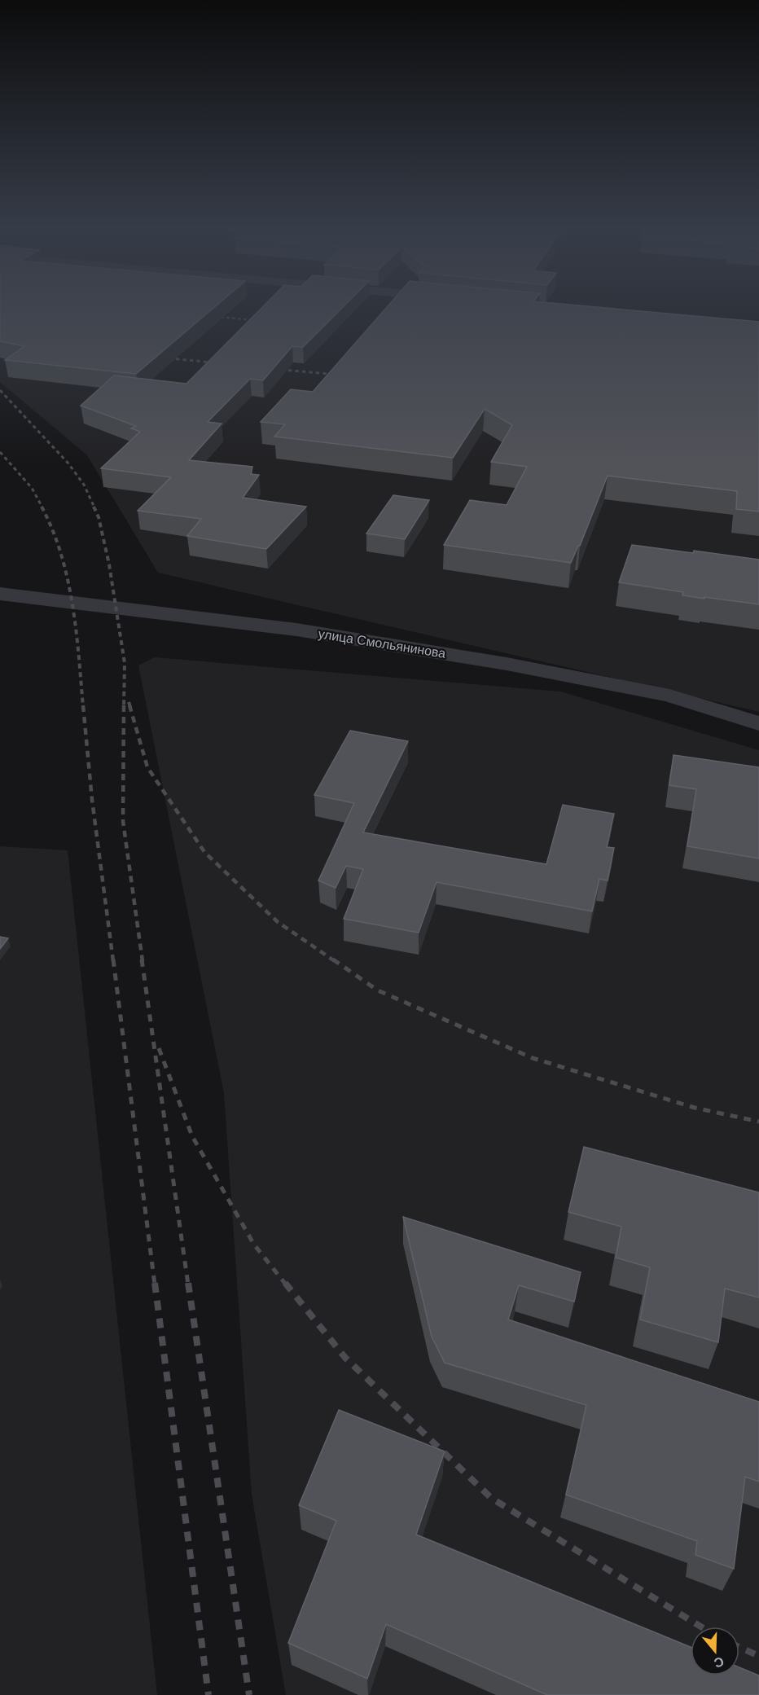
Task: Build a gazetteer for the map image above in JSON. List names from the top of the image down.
{
  "streets": {
    "street": ["улица Смольянинова"]
  },
  "north": "bottom"
}
